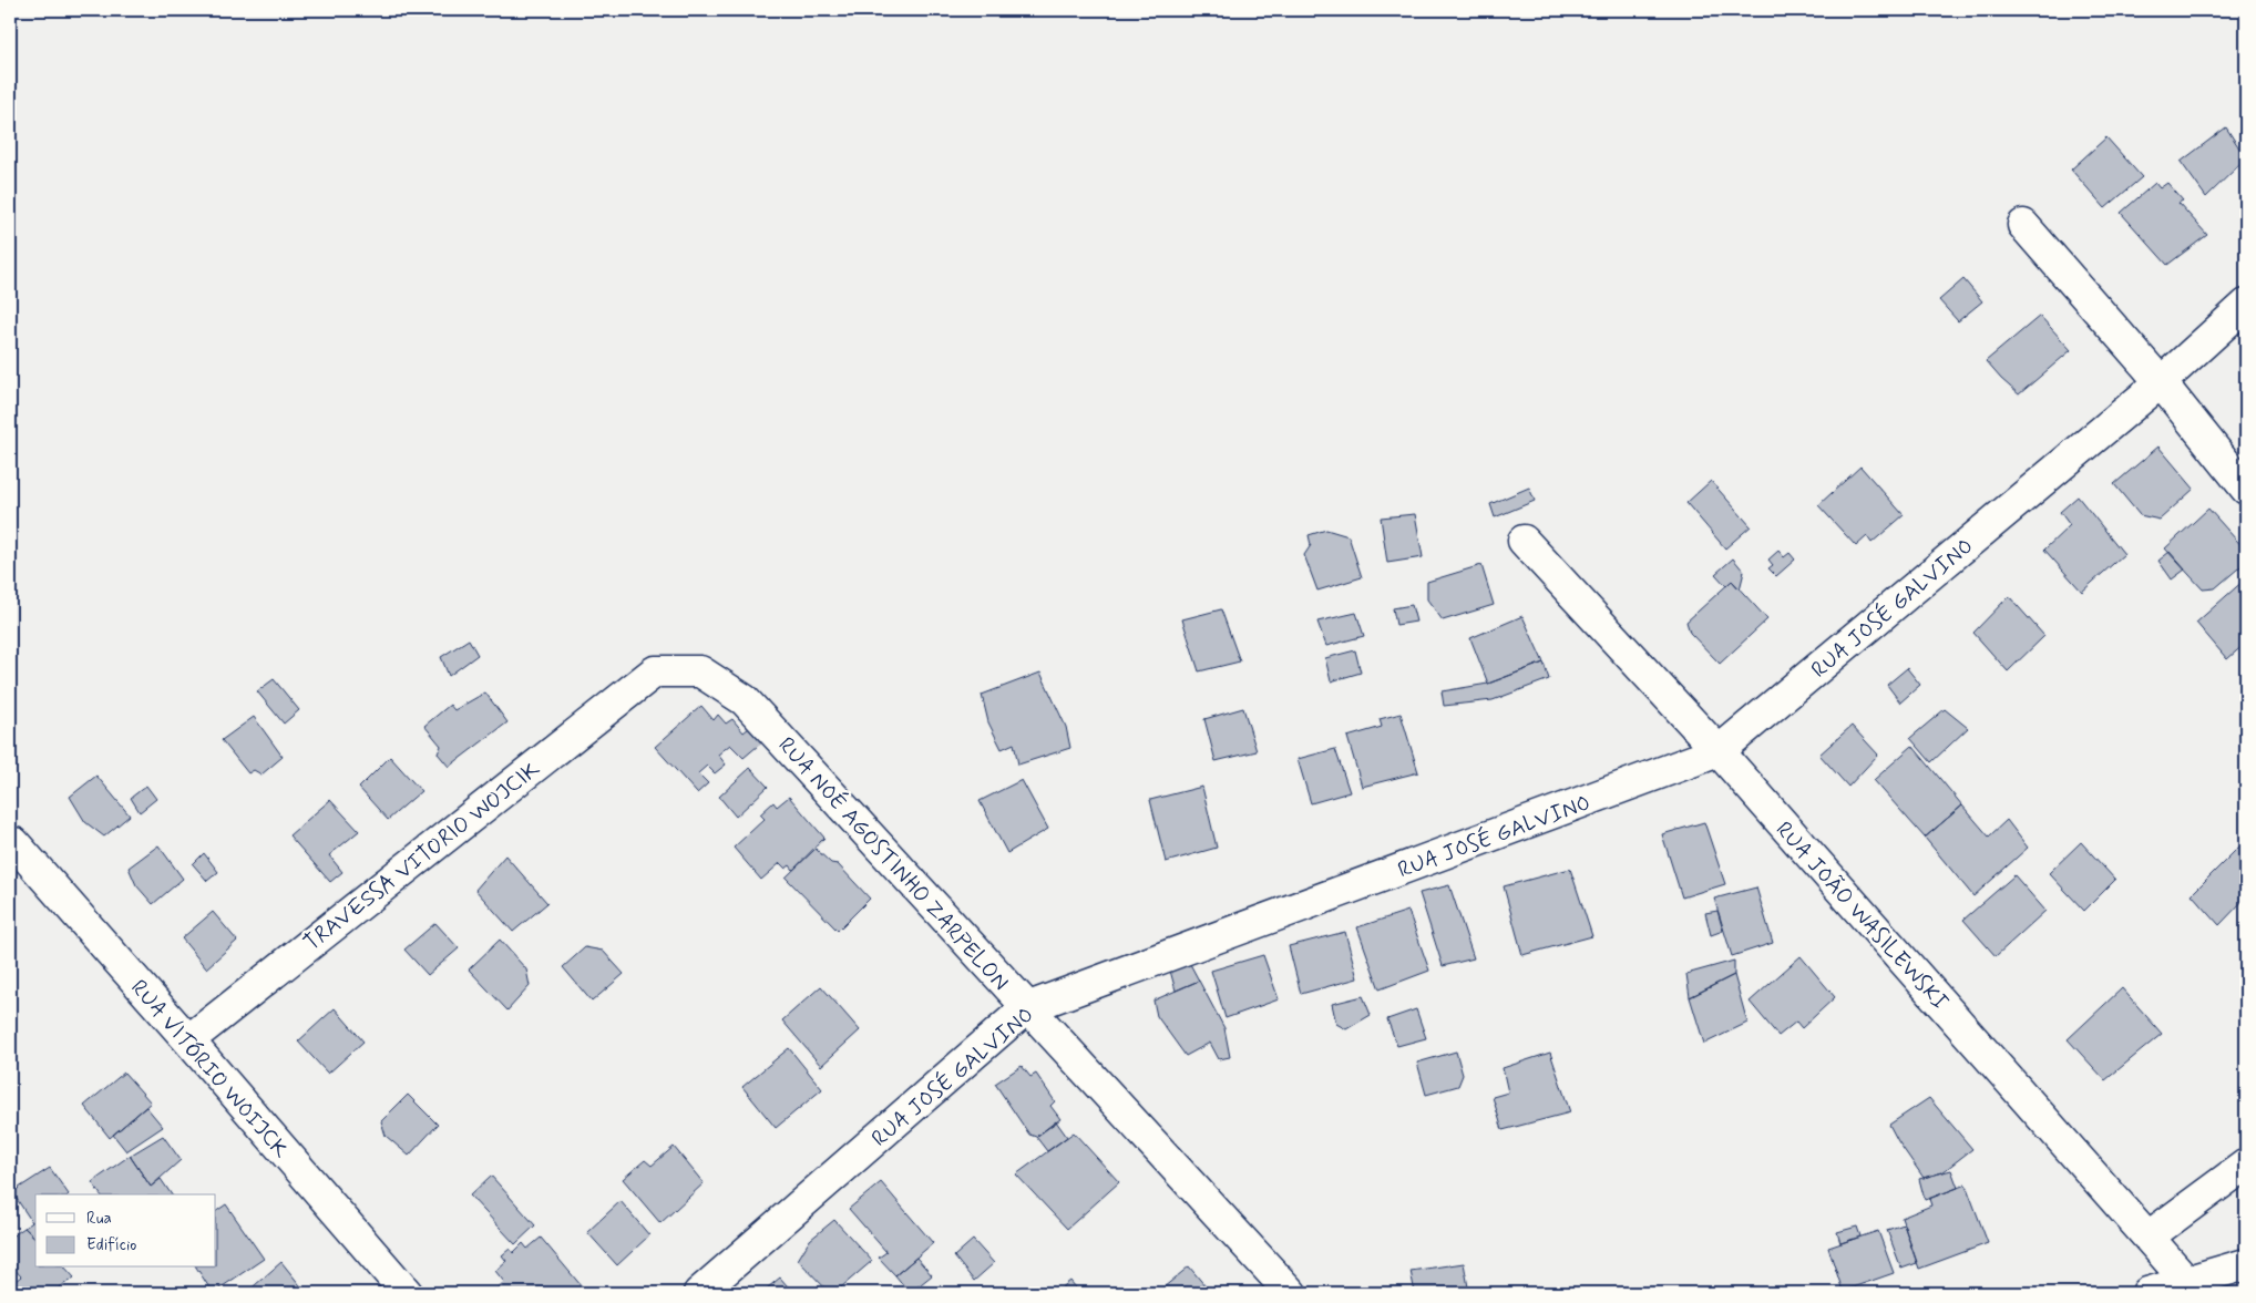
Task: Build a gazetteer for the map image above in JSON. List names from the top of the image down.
{
  "streets": {
    "street": [
      "RUA JOSÉ GALVINO",
      "TRAVESSA VITORIO WOJCIK",
      "RUA NOÉ AGOSTINHO ZARPELON",
      "RUA JOÃO WASILEWSKI",
      "RUA VITÓRIO WOIJCK"
    ]
  },
  "crossings": [
    ["RUA JOSÉ GALVINO", "RUA NOÉ AGOSTINHO ZARPELON"],
    ["RUA JOSÉ GALVINO", "RUA JOÃO WASILEWSKI"],
    ["TRAVESSA VITORIO WOJCIK", "RUA NOÉ AGOSTINHO ZARPELON"],
    ["TRAVESSA VITORIO WOJCIK", "RUA VITÓRIO WOIJCK"]
  ],
  "legend": ["Rua", "Edifício"]
}
